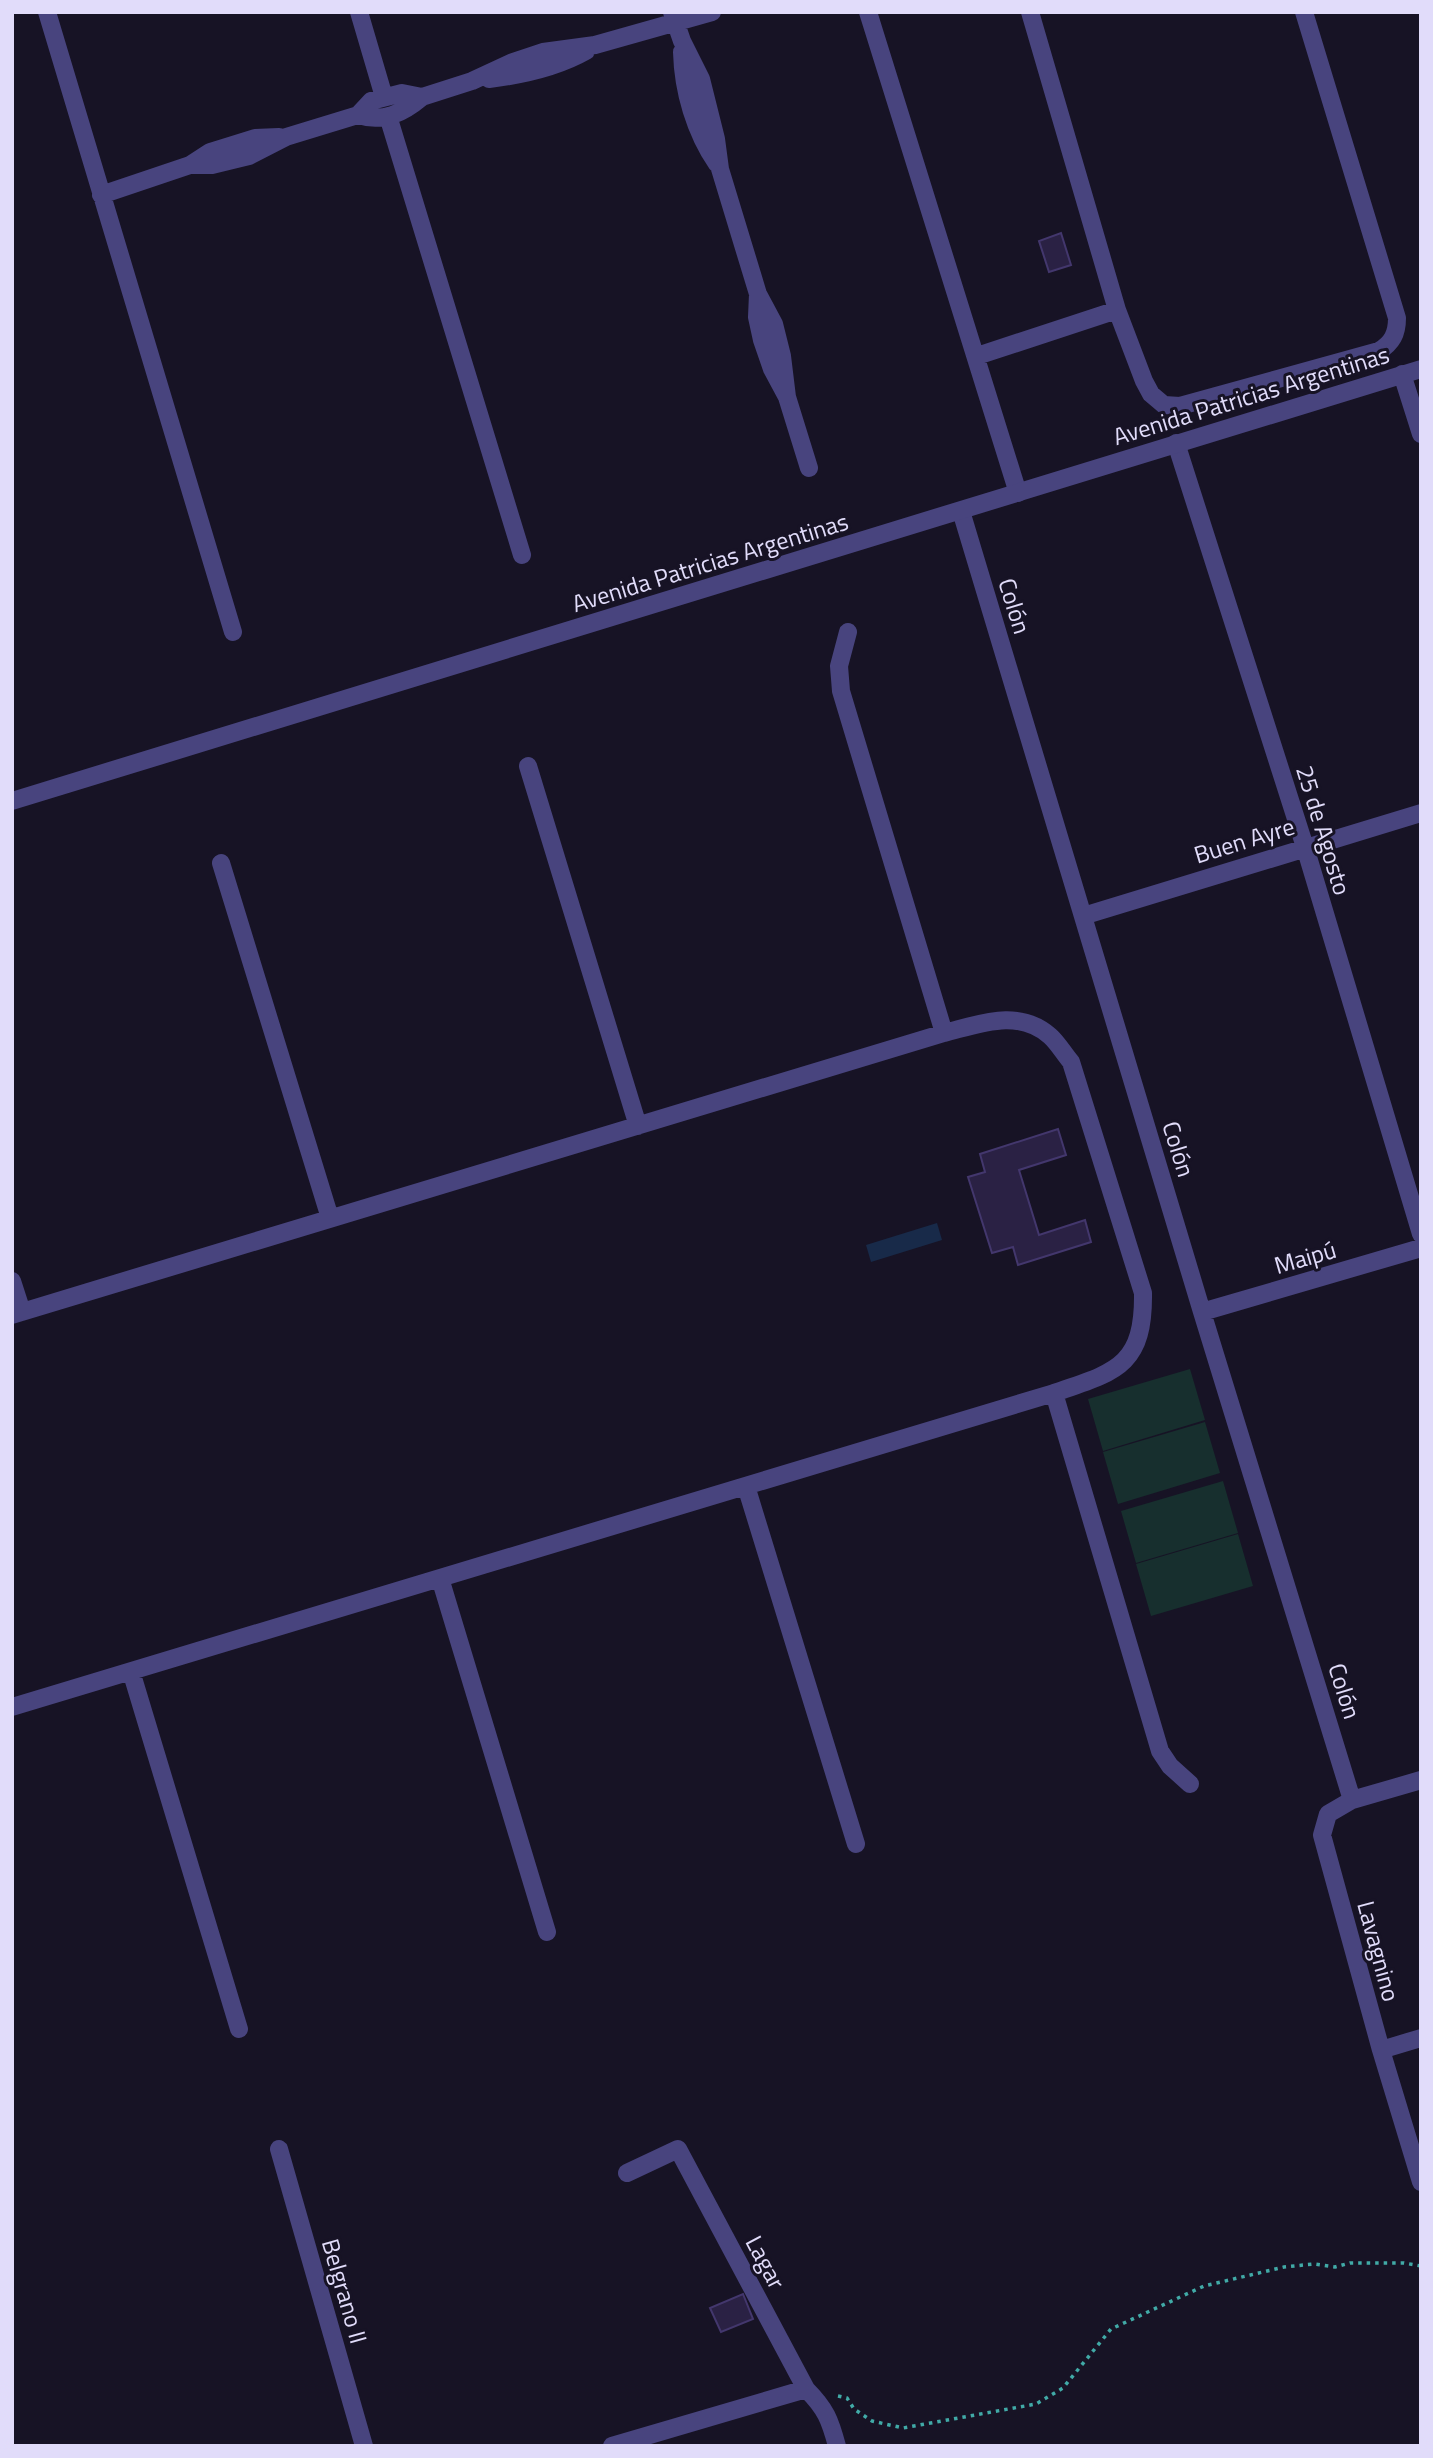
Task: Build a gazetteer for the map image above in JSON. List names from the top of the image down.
{
  "streets": {
    "street": [
      "Avenida Patricias Argentinas",
      "Colón",
      "25 de Agosto",
      "Buen Ayre",
      "Maipú",
      "Lavagnino",
      "Lagar",
      "Belgrano II"
    ]
  },
  "crossings": [
    ["Avenida Patricias Argentinas", "Colón"],
    ["Avenida Patricias Argentinas", "25 de Agosto"],
    ["Colón", "Buen Ayre"],
    ["Colón", "Maipú"],
    ["Colón", "Lavagnino"],
    ["25 de Agosto", "Buen Ayre"]
  ]
}
